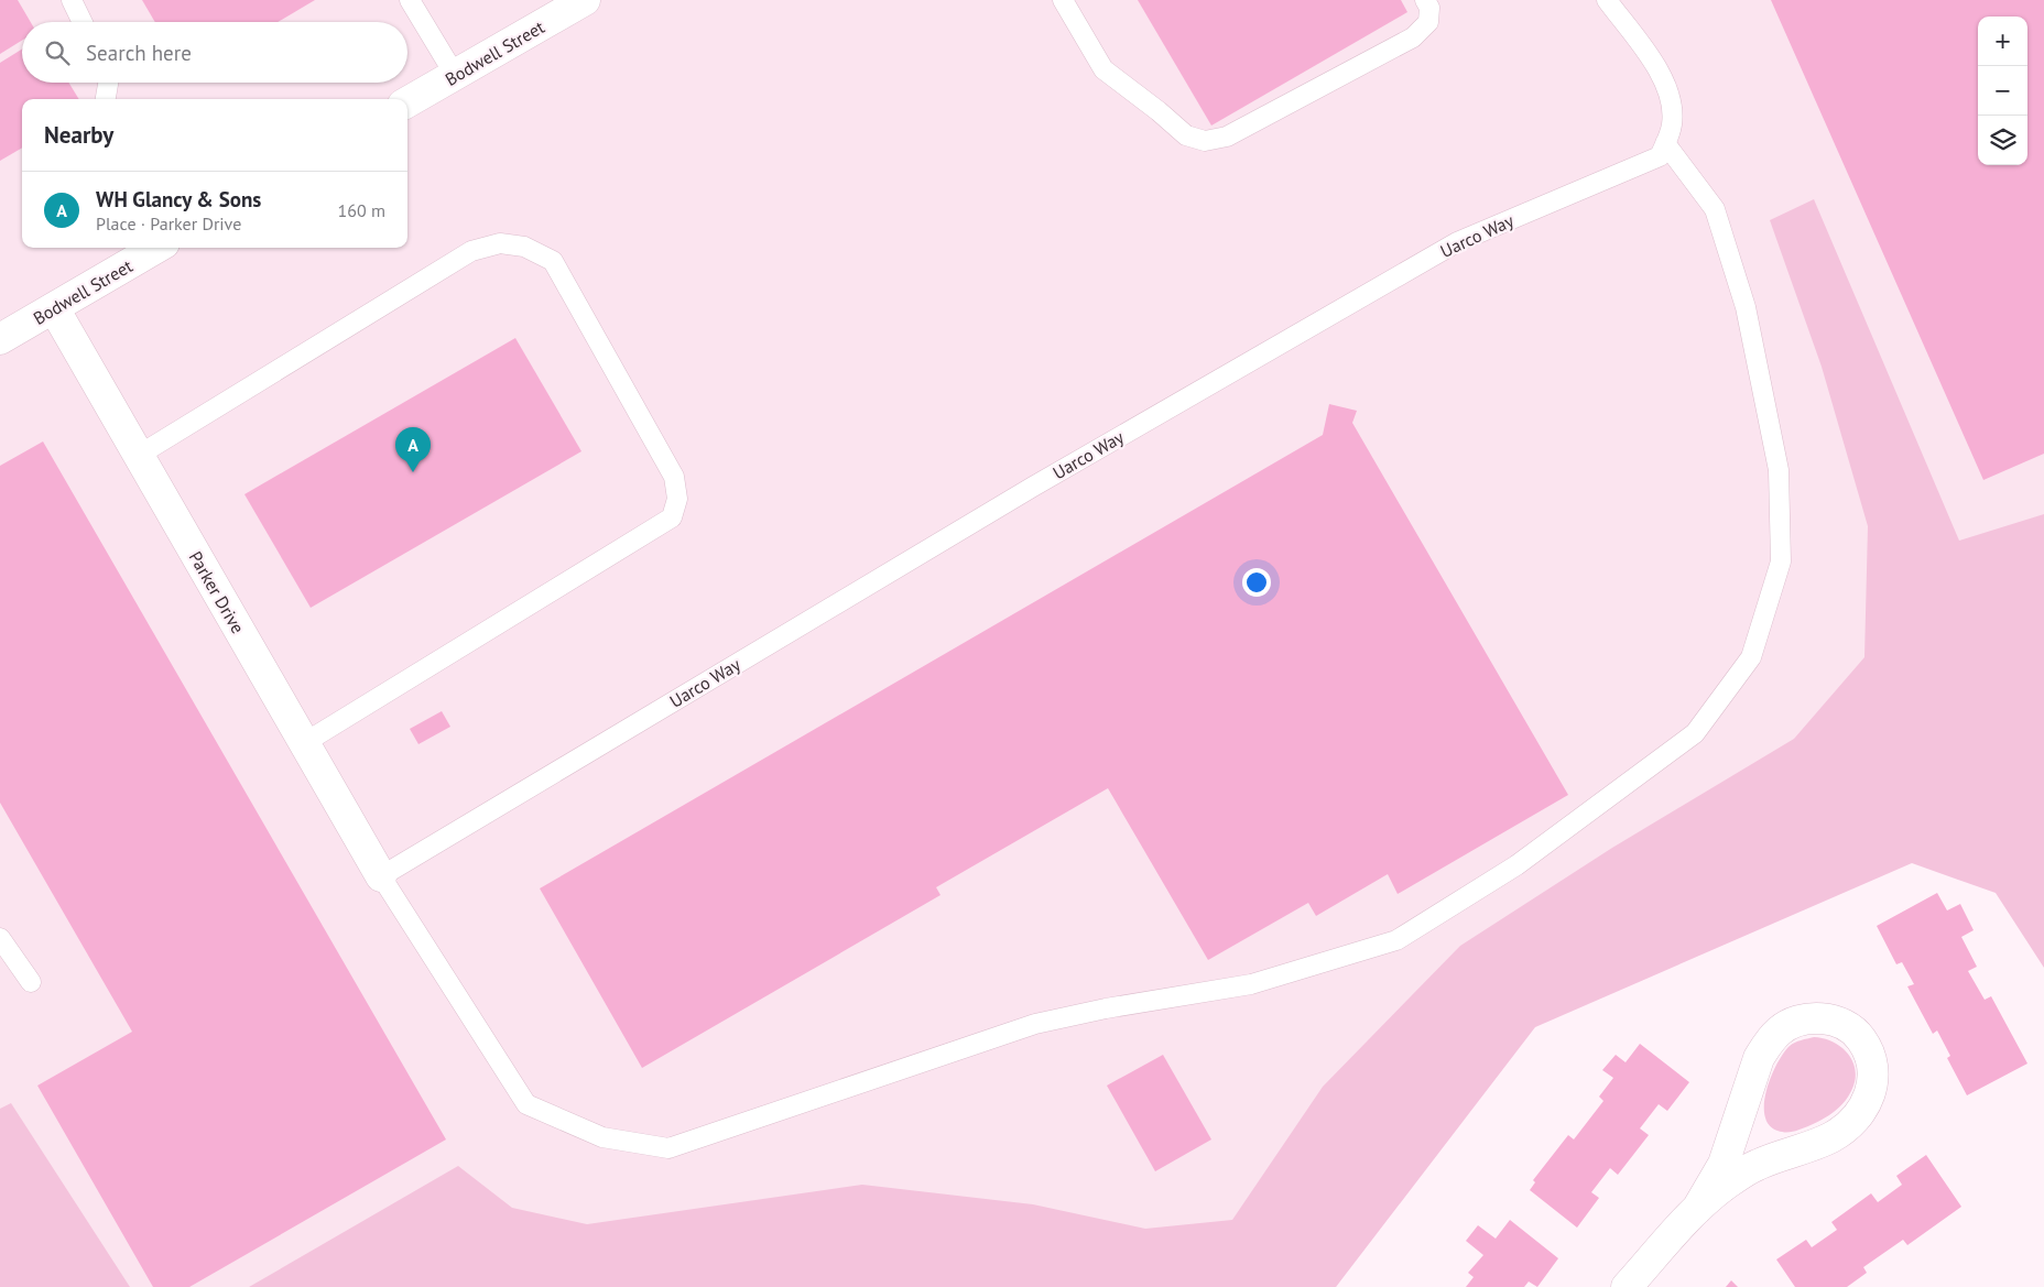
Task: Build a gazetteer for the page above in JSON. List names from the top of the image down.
{
  "streets": {
    "street": ["Bodwell Street", "Parker Drive"],
    "lane": ["Uarco Way"]
  },
  "crossings": [
    ["Bodwell Street", "Parker Drive"],
    ["Uarco Way", "Parker Drive"]
  ],
  "page": {
    "map_buttons": ["+", "−"],
    "search": "Search here",
    "heading": "Nearby",
    "list": [
      {
        "mark": "A",
        "name": "WH Glancy & Sons",
        "note": "Place · Parker Drive",
        "value": "160 m"
      }
    ],
    "pins": "A"
  }
}
